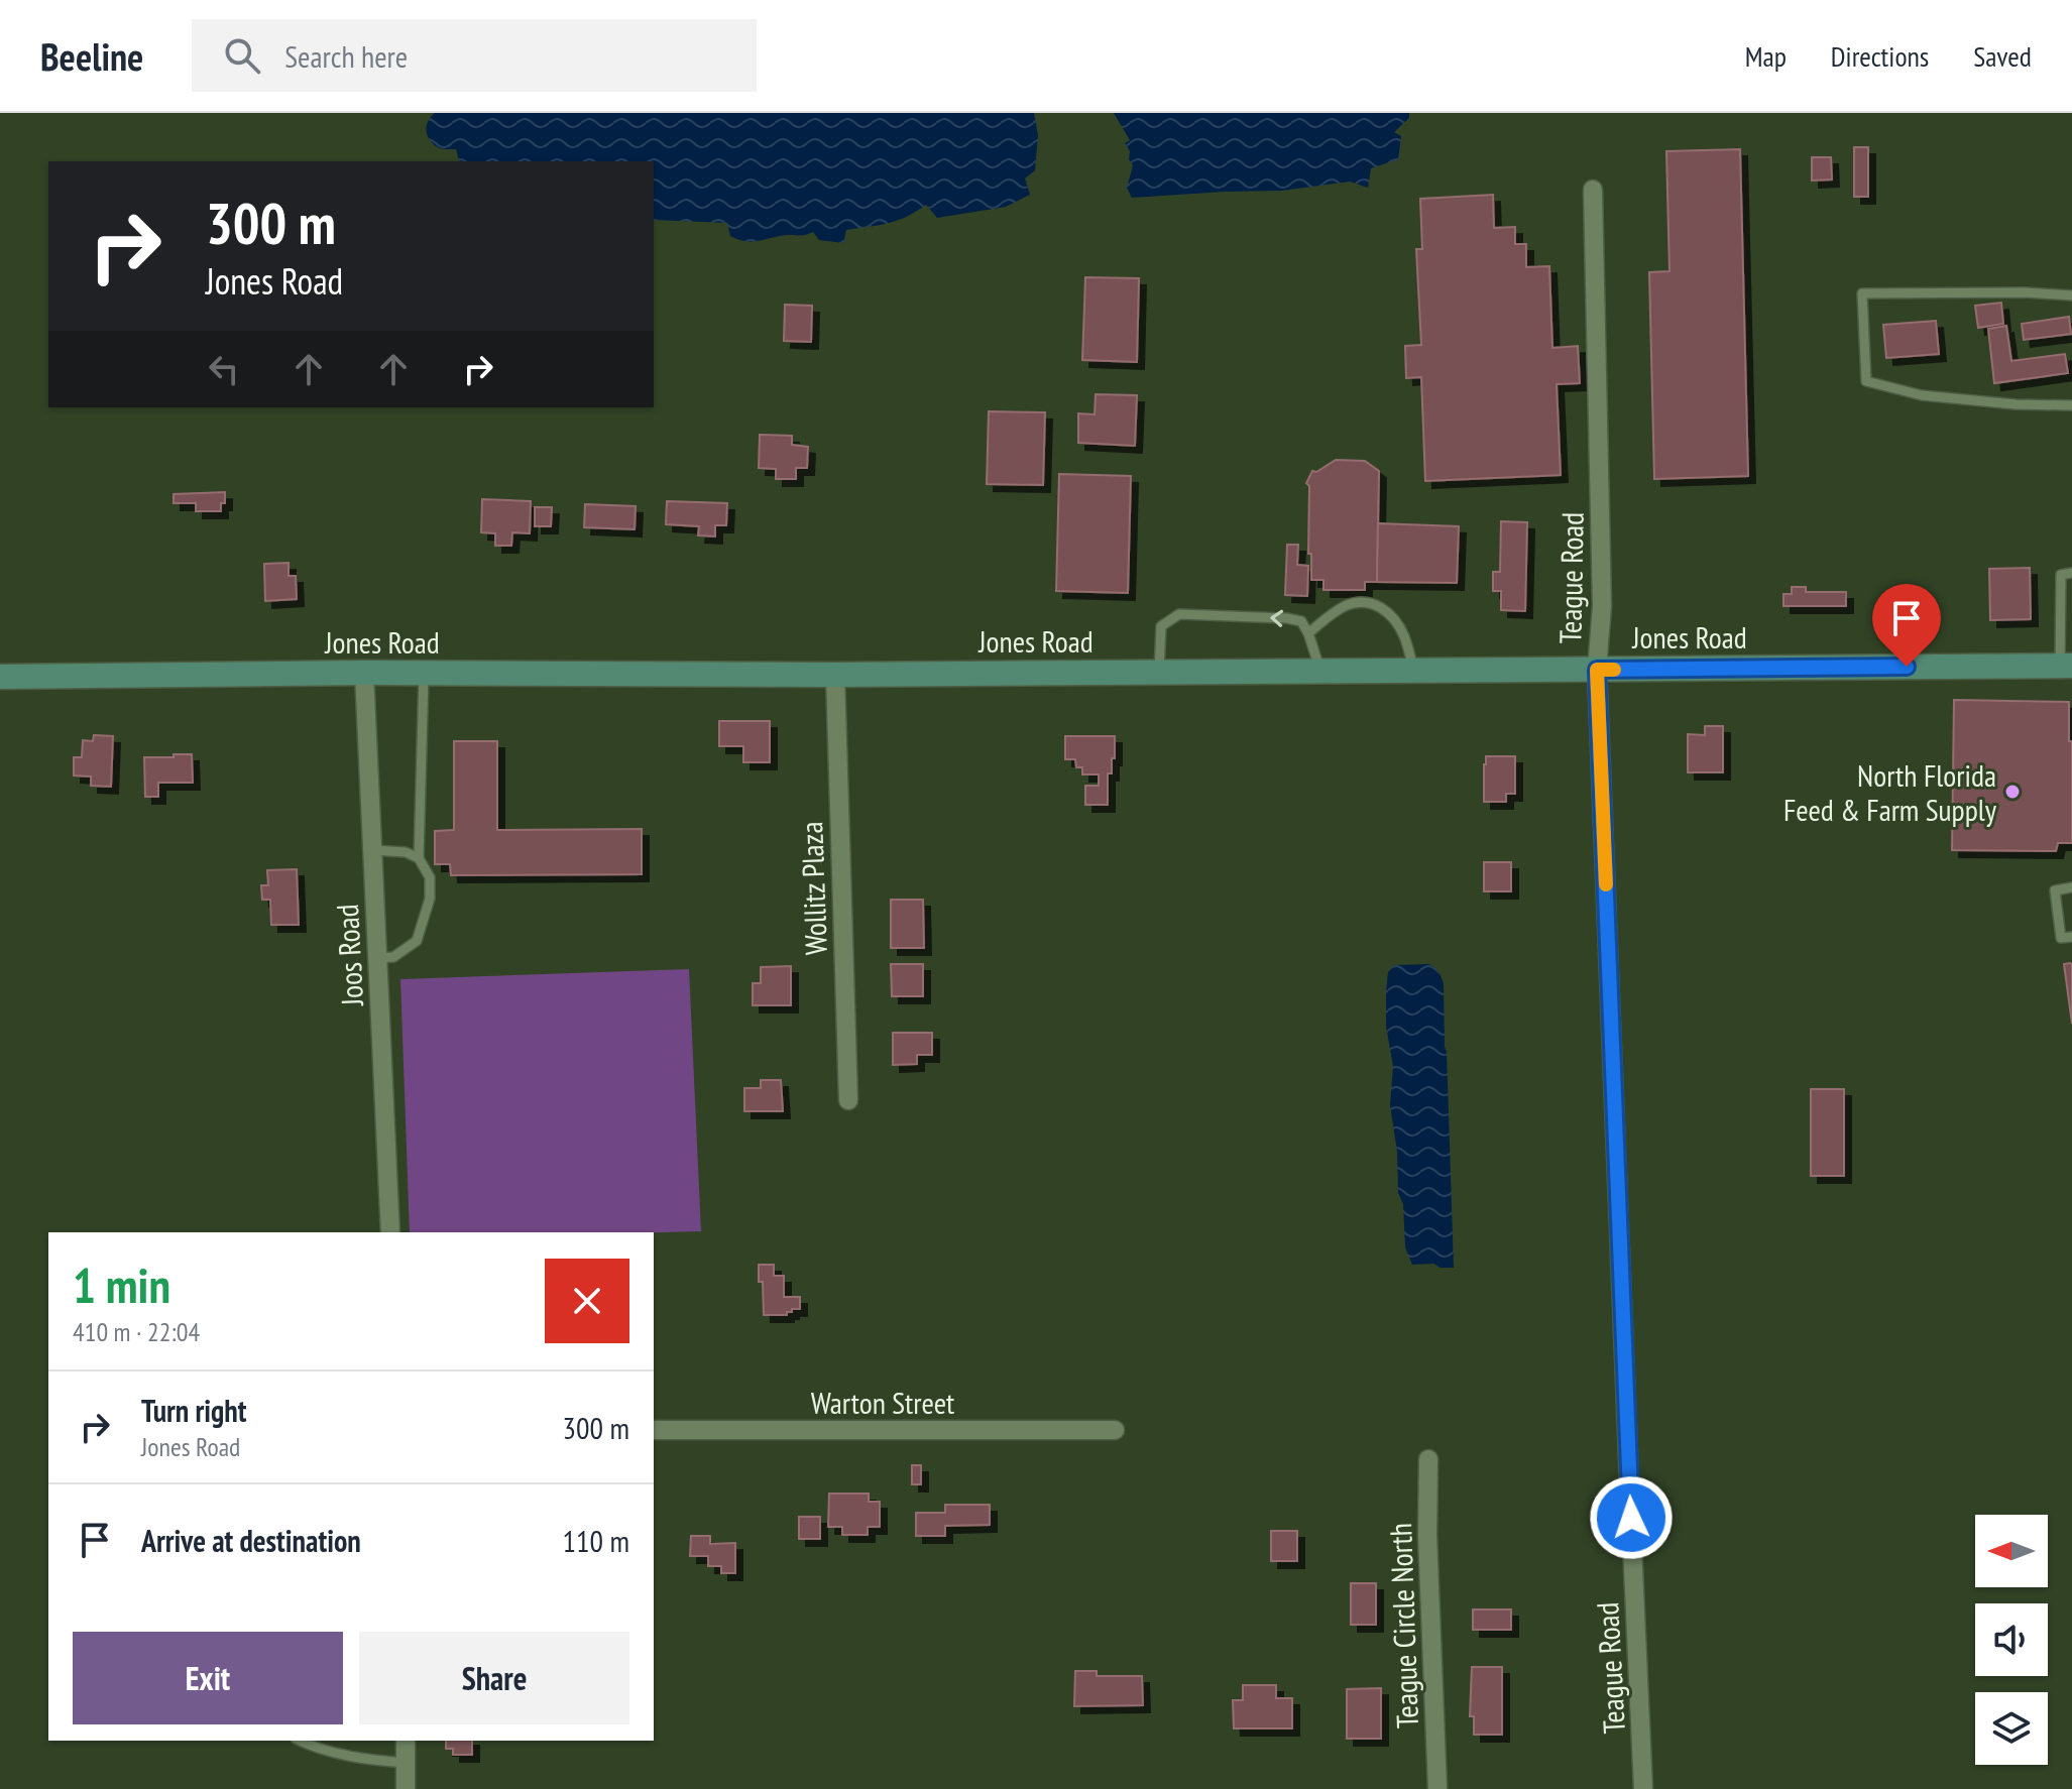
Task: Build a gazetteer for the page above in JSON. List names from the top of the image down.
{
  "streets": {
    "street": [
      "Teague Road",
      "Jones Road",
      "Wollitz Plaza",
      "Joos Road",
      "Warton Street",
      "Teague Circle North"
    ]
  },
  "crossings": [
    ["Teague Road", "Jones Road"],
    ["Jones Road", "Wollitz Plaza"],
    ["Jones Road", "Joos Road"]
  ],
  "places": ["North Florida Feed & Farm Supply"],
  "north": "left",
  "page": {
    "header": "Beeline",
    "search": "Search here",
    "nav": ["Map", "Directions", "Saved"],
    "turn": ["300 m", "Jones Road"],
    "heading": ["1 min", "410 m · 22:04"],
    "list": [
      {
        "name": "Turn right",
        "note": "Jones Road",
        "value": "300 m"
      },
      {
        "name": "Arrive at destination",
        "value": "110 m"
      }
    ],
    "buttons": ["Exit", "Share"]
  }
}
